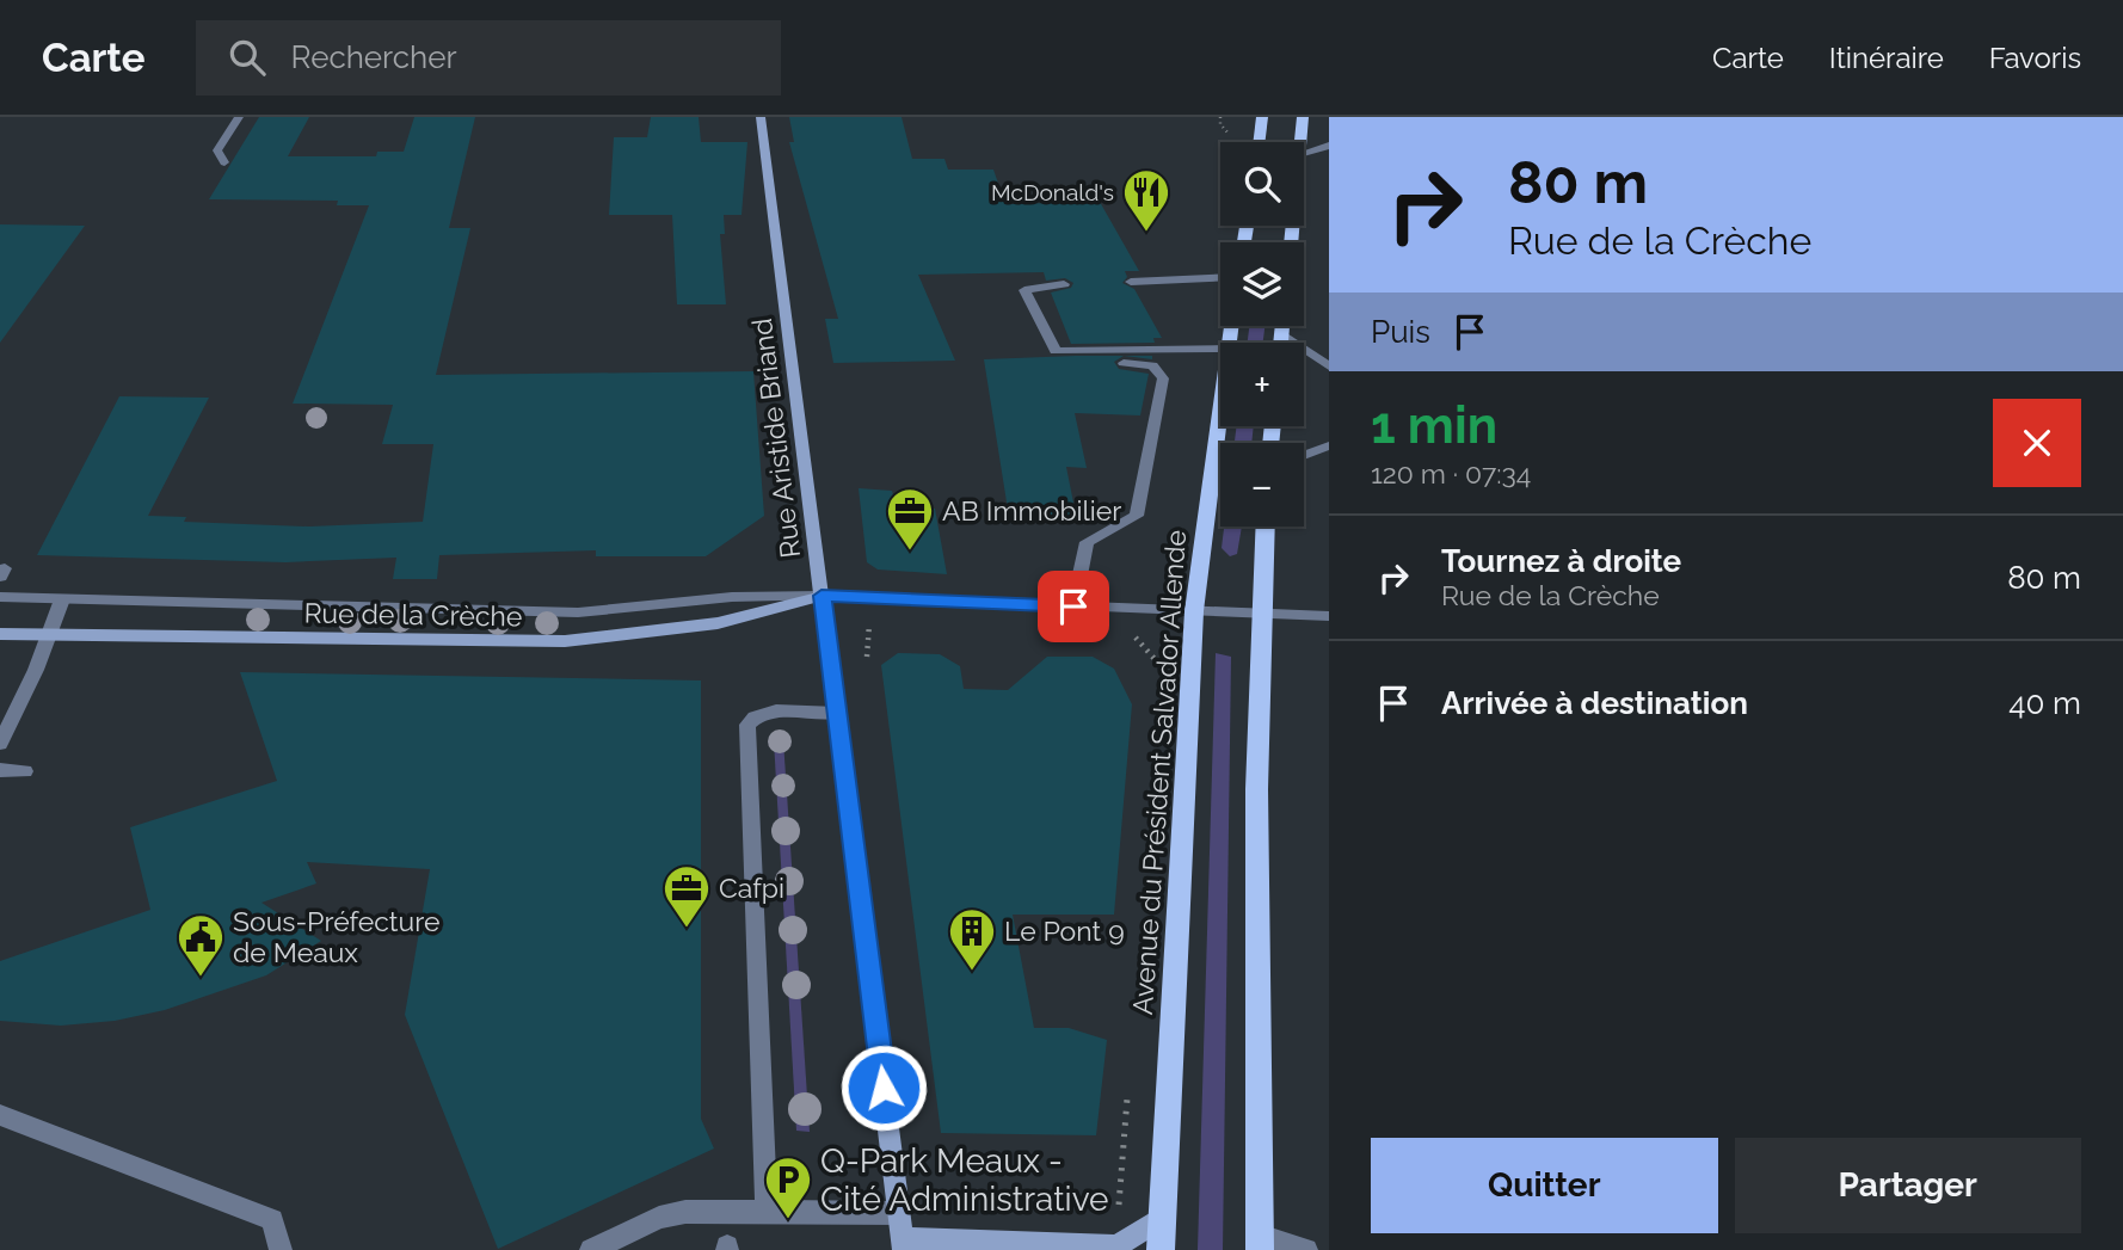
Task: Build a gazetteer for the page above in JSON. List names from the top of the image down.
{
  "streets": {
    "main road": ["Rue Aristide Briand", "Rue de la Crèche", "Avenue du Président Salvador Allende"]
  },
  "crossings": [
    ["Rue Aristide Briand", "Rue de la Crèche"],
    ["Rue de la Crèche", "Avenue du Président Salvador Allende"]
  ],
  "places": {
    "restaurant": ["McDonald's"],
    "office": ["AB Immobilier", "Cafpi"],
    "building": ["Le Pont 9"],
    "public building": ["Sous-Préfecture de Meaux"],
    "parking": ["Q-Park Meaux - Cité Administrative"]
  },
  "page": {
    "header": "Carte",
    "search": "Rechercher",
    "nav": ["Carte", "Itinéraire", "Favoris"],
    "turn": ["80 m", "Rue de la Crèche"],
    "map_buttons": ["+", "−"],
    "then": "Puis",
    "heading": ["1 min", "120 m · 07:34"],
    "list": [
      {
        "name": "Tournez à droite",
        "note": "Rue de la Crèche",
        "value": "80 m"
      },
      {
        "name": "Arrivée à destination",
        "value": "40 m"
      }
    ],
    "buttons": ["Quitter", "Partager"]
  }
}
